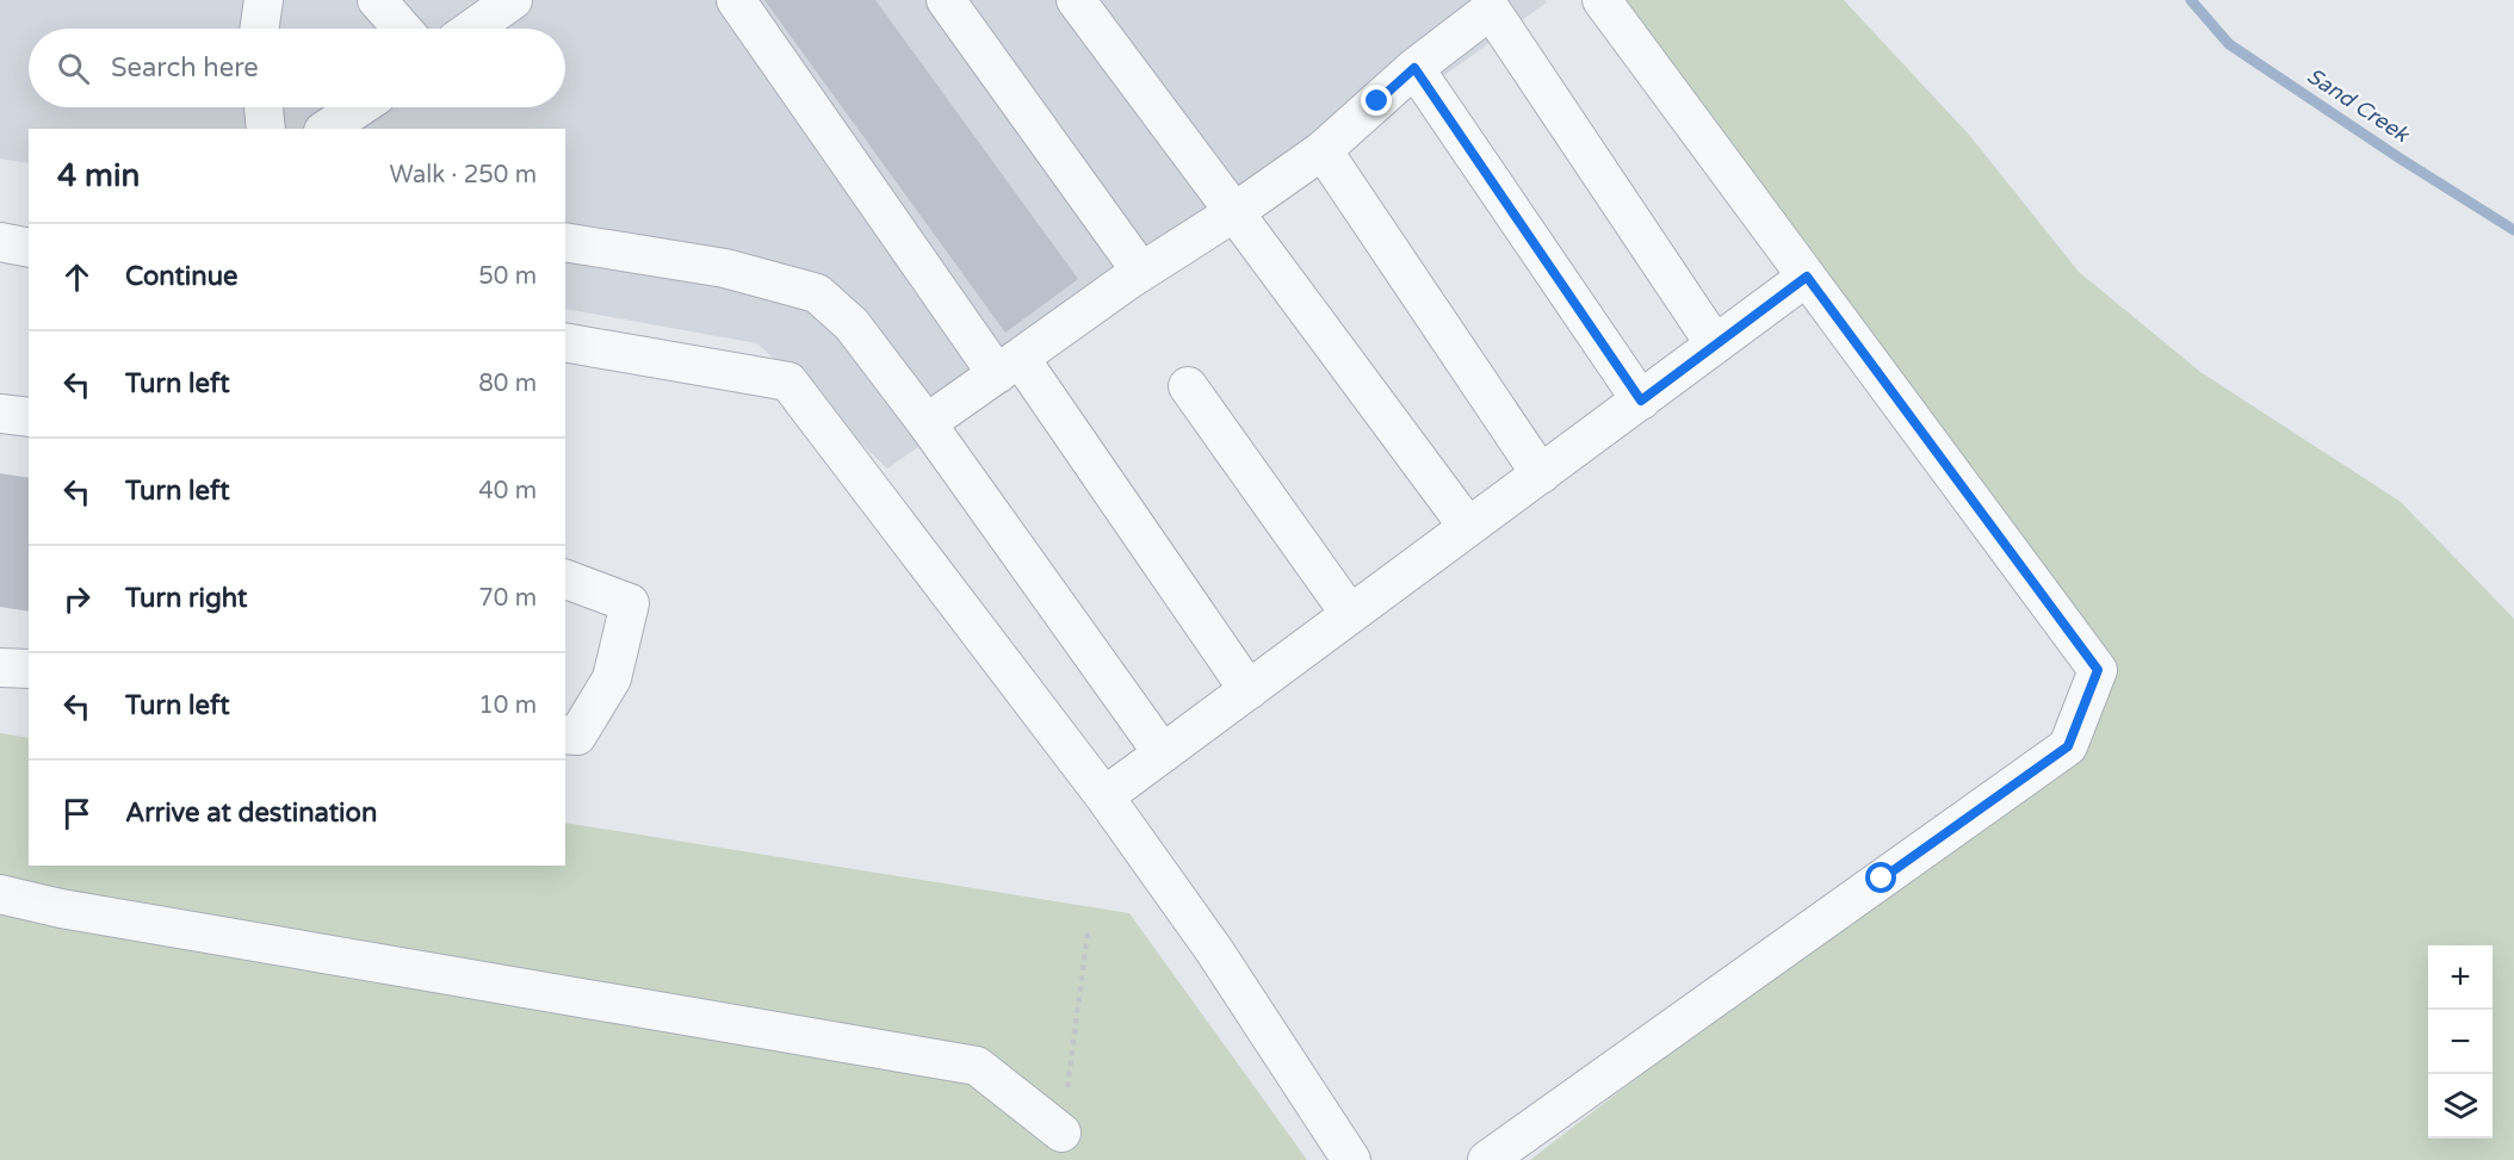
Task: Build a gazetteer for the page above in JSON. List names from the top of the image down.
{
  "water": ["Sand Creek"],
  "page": {
    "search": "Search here",
    "heading": ["4 min", "Walk · 250 m"],
    "list": [
      ["Continue", "50 m"],
      ["Turn left", "80 m"],
      ["Turn left", "40 m"],
      ["Turn right", "70 m"],
      ["Turn left", "10 m"],
      "Arrive at destination"
    ],
    "map_buttons": ["+", "−"]
  }
}
